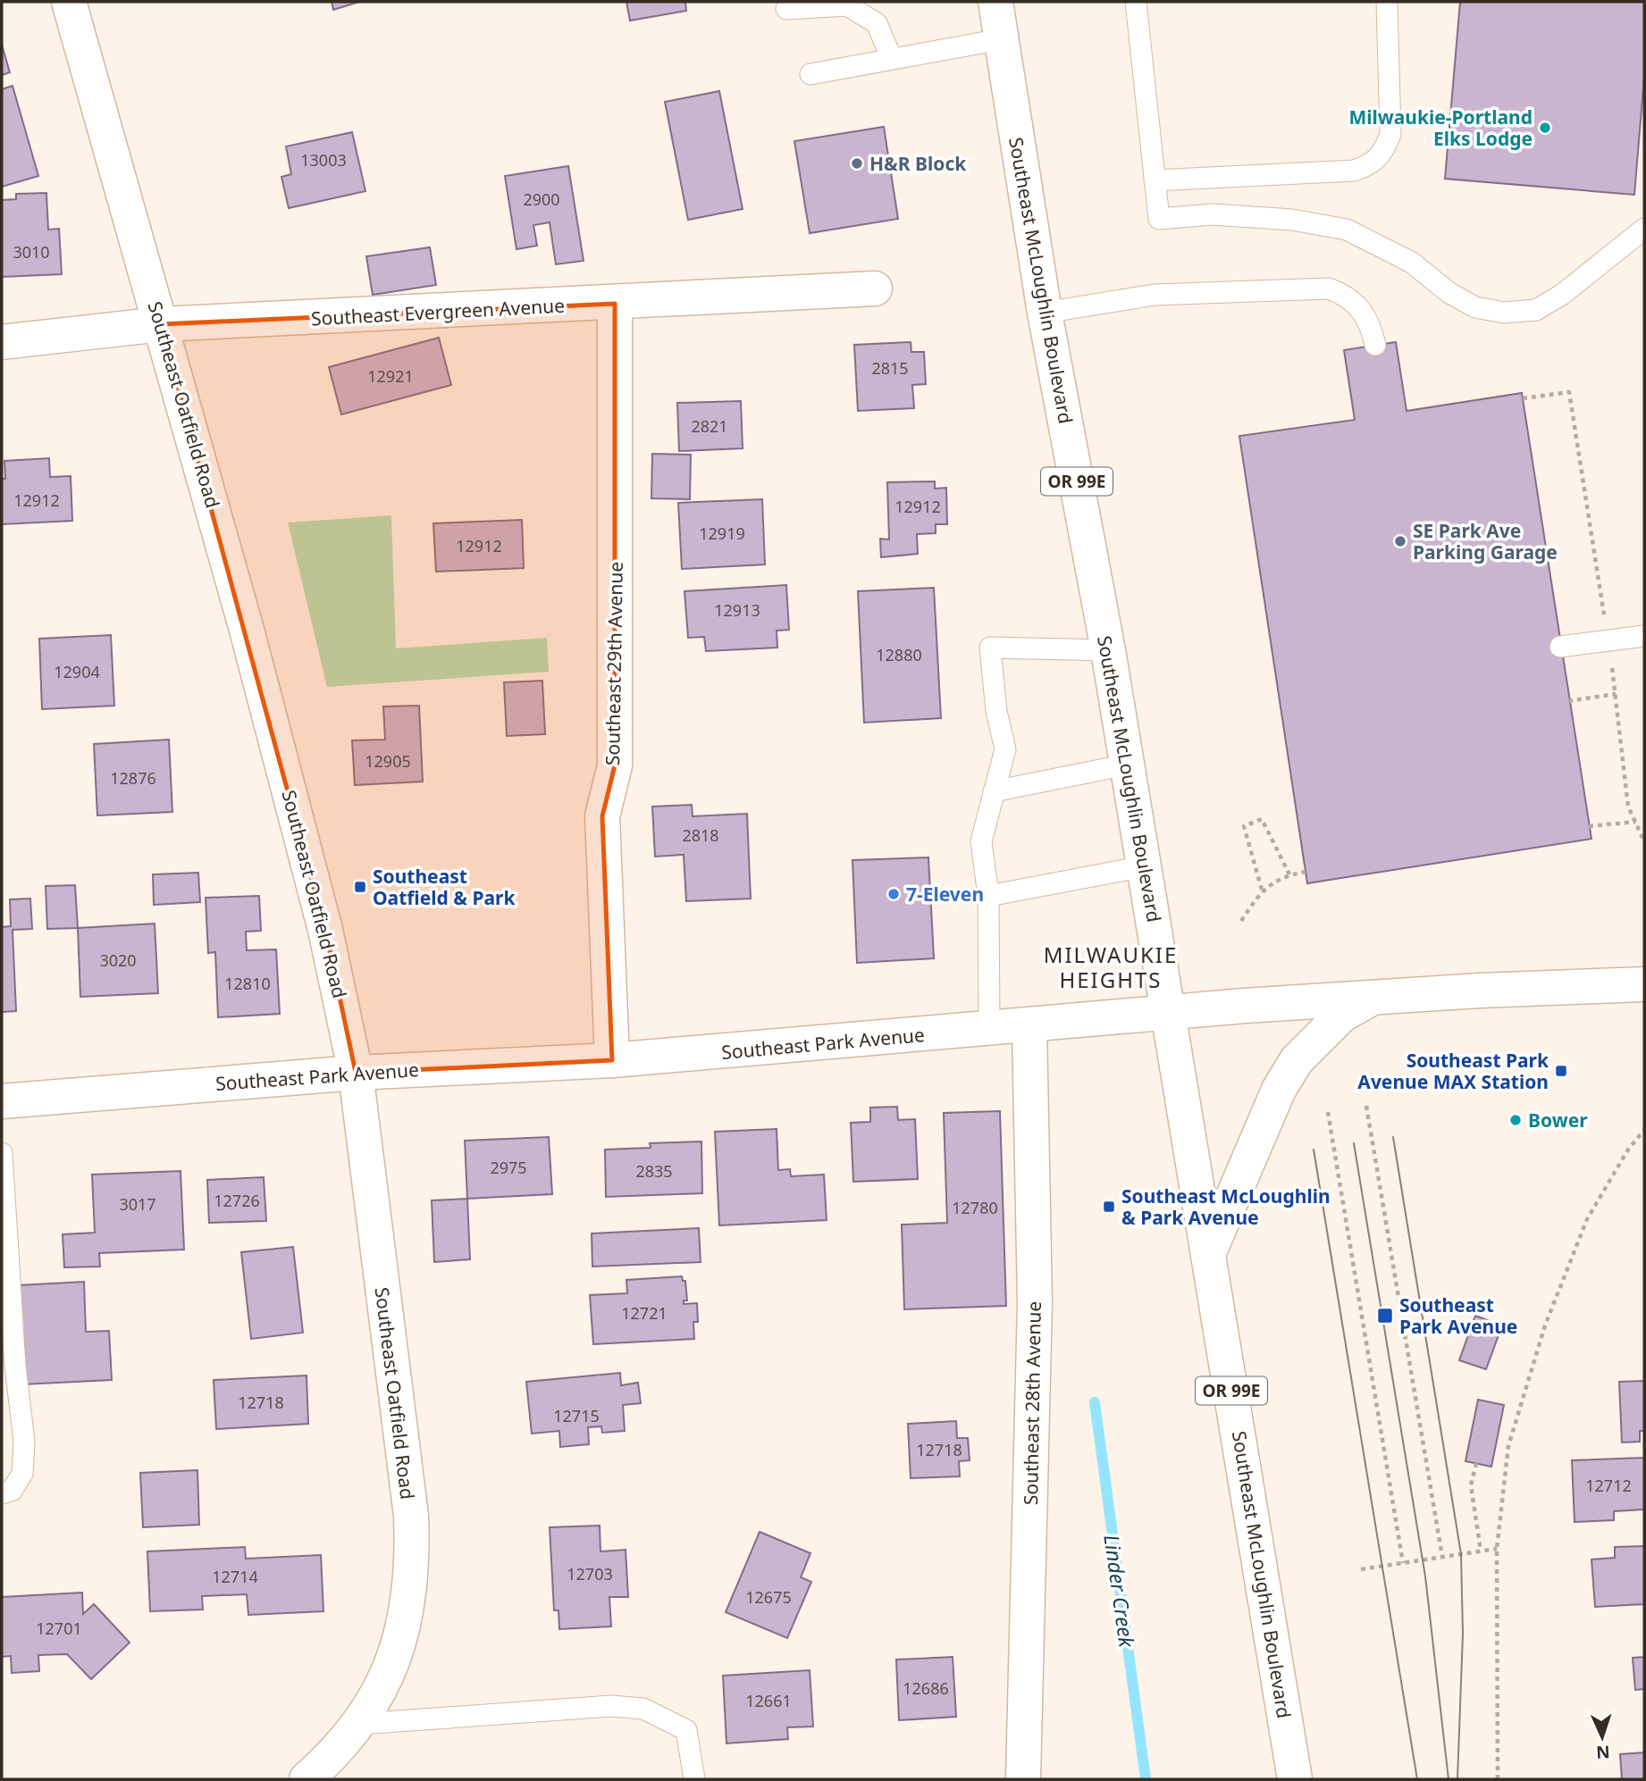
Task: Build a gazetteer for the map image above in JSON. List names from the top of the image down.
{
  "streets": {
    "main road": [
      "Southeast McLoughlin Boulevard",
      "Southeast Evergreen Avenue",
      "Southeast Oatfield Road",
      "OR 99E",
      "Southeast 29th Avenue",
      "Southeast Park Avenue",
      "Southeast 28th Avenue"
    ]
  },
  "crossings": [
    ["Southeast McLoughlin Boulevard", "Southeast Park Avenue"],
    ["Southeast Evergreen Avenue", "Southeast Oatfield Road"],
    ["Southeast Evergreen Avenue", "Southeast 29th Avenue"],
    ["Southeast Oatfield Road", "Southeast Park Avenue"],
    ["Southeast 29th Avenue", "Southeast Park Avenue"],
    ["Southeast Park Avenue", "Southeast 28th Avenue"]
  ],
  "districts": ["MILWAUKIE HEIGHTS"],
  "water": ["Linder Creek"],
  "places": {
    "other": [
      "Milwaukie-Portland Elks Lodge",
      "H&R Block",
      "SE Park Ave Parking Garage",
      "7-Eleven",
      "Bower"
    ],
    "transit": [
      "Southeast Oatfield & Park",
      "Southeast Park Avenue MAX Station",
      "Southeast McLoughlin & Park Avenue",
      "Southeast Park Avenue"
    ]
  },
  "house_numbers": [
    "13003",
    "2900",
    "3010",
    "2815",
    "12921",
    "2821",
    "12912",
    "12912",
    "12919",
    "12912",
    "12913",
    "12880",
    "12904",
    "12905",
    "12876",
    "2818",
    "3020",
    "12810",
    "2975",
    "2835",
    "12726",
    "3017",
    "12780",
    "12721",
    "12718",
    "12715",
    "12718",
    "12712",
    "12703",
    "12714",
    "12675",
    "12701",
    "12686",
    "12661"
  ],
  "north": "bottom"
}
